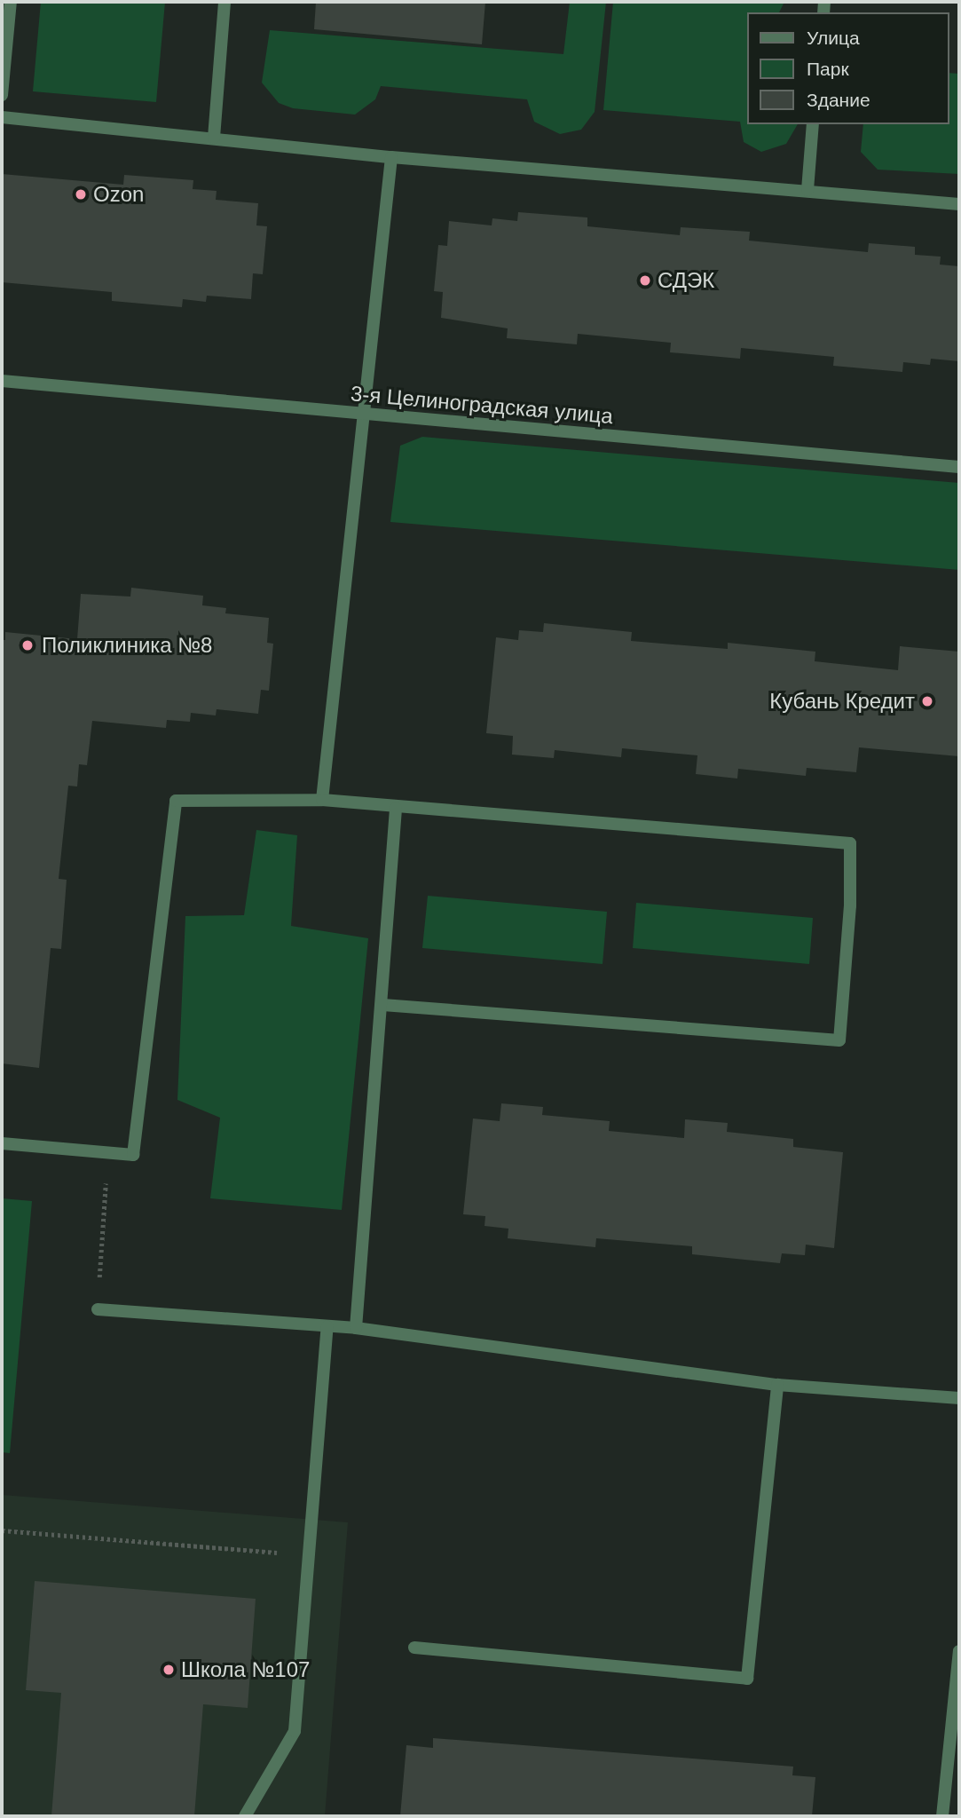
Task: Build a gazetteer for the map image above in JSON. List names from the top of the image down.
{
  "streets": {
    "street": ["3-я Целиноградская улица"]
  },
  "places": [
    "Ozon",
    "СДЭК",
    "Поликлиника №8",
    "Кубань Кредит",
    "Школа №107"
  ],
  "legend": ["Улица", "Парк", "Здание"]
}
